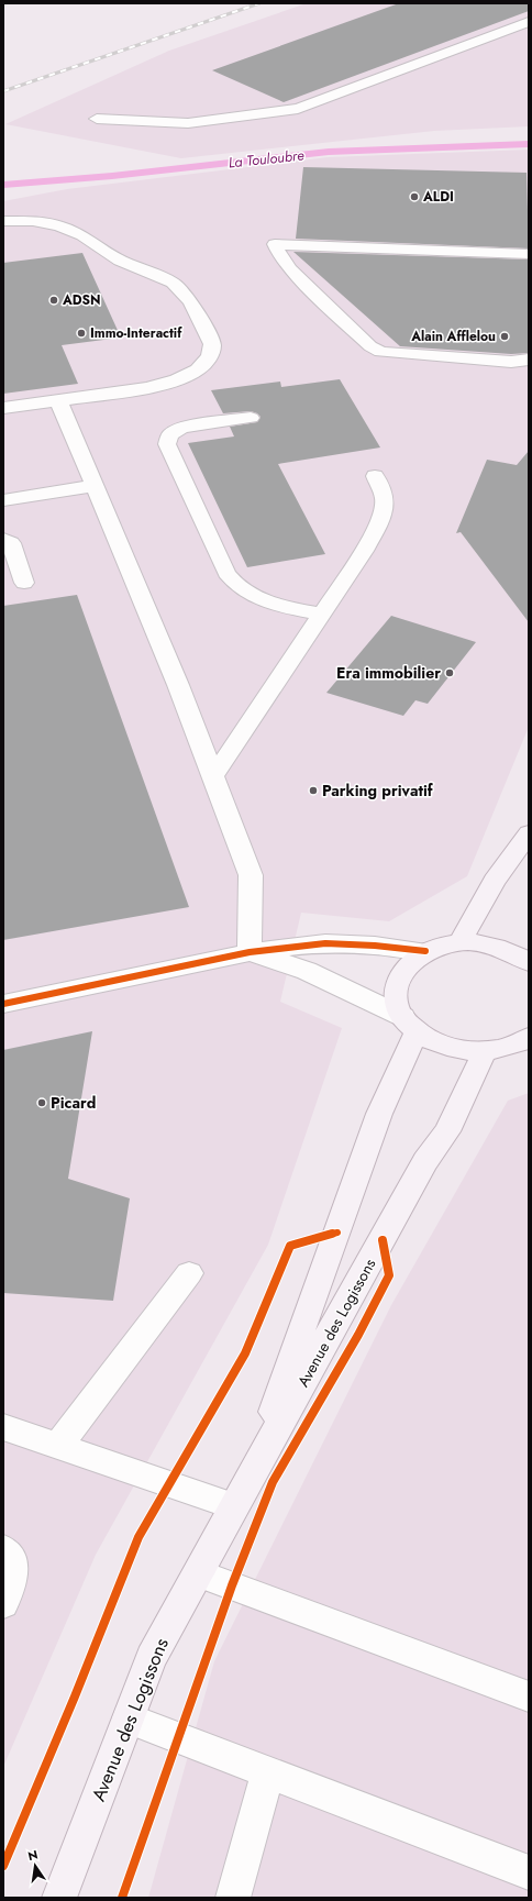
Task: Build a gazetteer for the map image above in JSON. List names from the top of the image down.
{
  "streets": {
    "main road": ["Avenue des Logissons"]
  },
  "water": ["La Touloubre"],
  "places": [
    "ALDI",
    "ADSN",
    "Immo-Interactif",
    "Alain Afflelou",
    "Era immobilier",
    "Parking privatif",
    "Picard"
  ],
  "north": "top"
}
